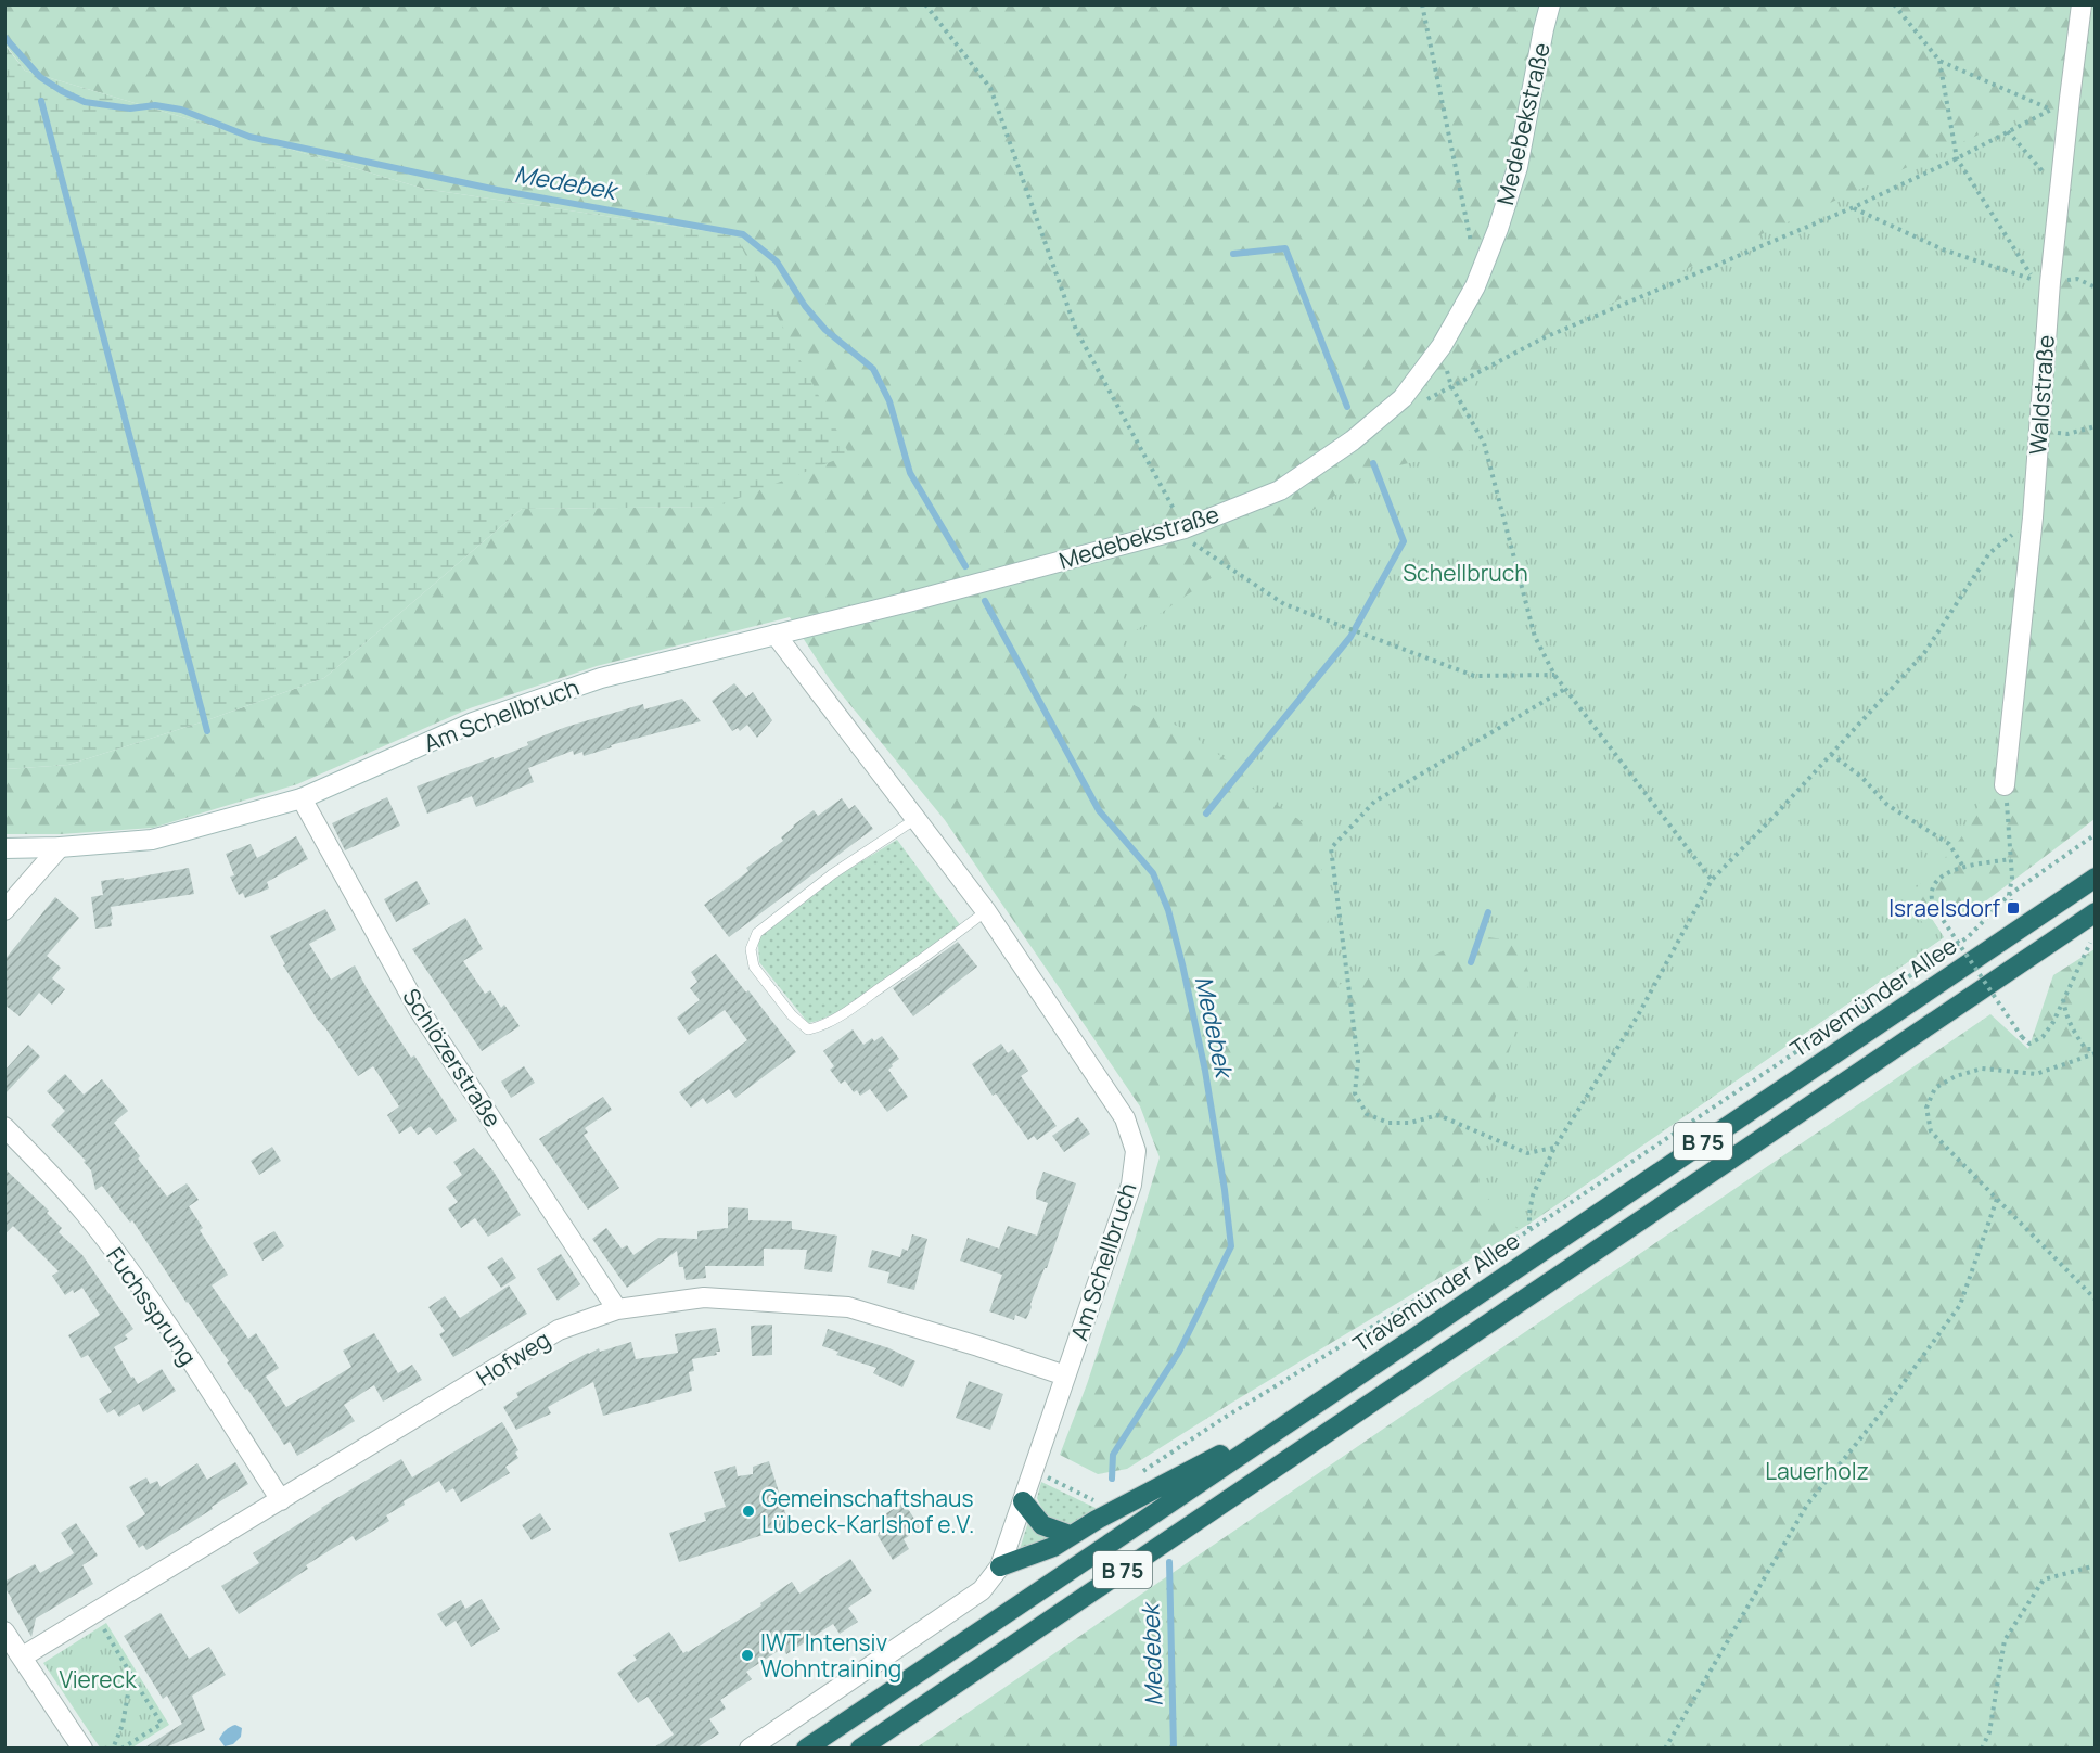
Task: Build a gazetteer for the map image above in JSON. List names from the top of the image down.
{
  "streets": {
    "highway": ["Travemünder Allee", "B 75"],
    "street": [
      "Medebekstraße",
      "Waldstraße",
      "Am Schellbruch",
      "Schlözerstraße",
      "Fuchssprung",
      "Hofweg"
    ]
  },
  "crossings": [
    ["Medebekstraße", "Am Schellbruch"],
    ["Am Schellbruch", "Schlözerstraße"],
    ["Am Schellbruch", "Hofweg"],
    ["Schlözerstraße", "Hofweg"],
    ["Fuchssprung", "Hofweg"]
  ],
  "water": ["Medebek"],
  "parks": ["Schellbruch", "Lauerholz", "Viereck"],
  "places": {
    "transit": ["Israelsdorf"],
    "other": ["Gemeinschaftshaus Lübeck-Karlshof e.V.", "IWT Intensiv Wohntraining"]
  }
}
